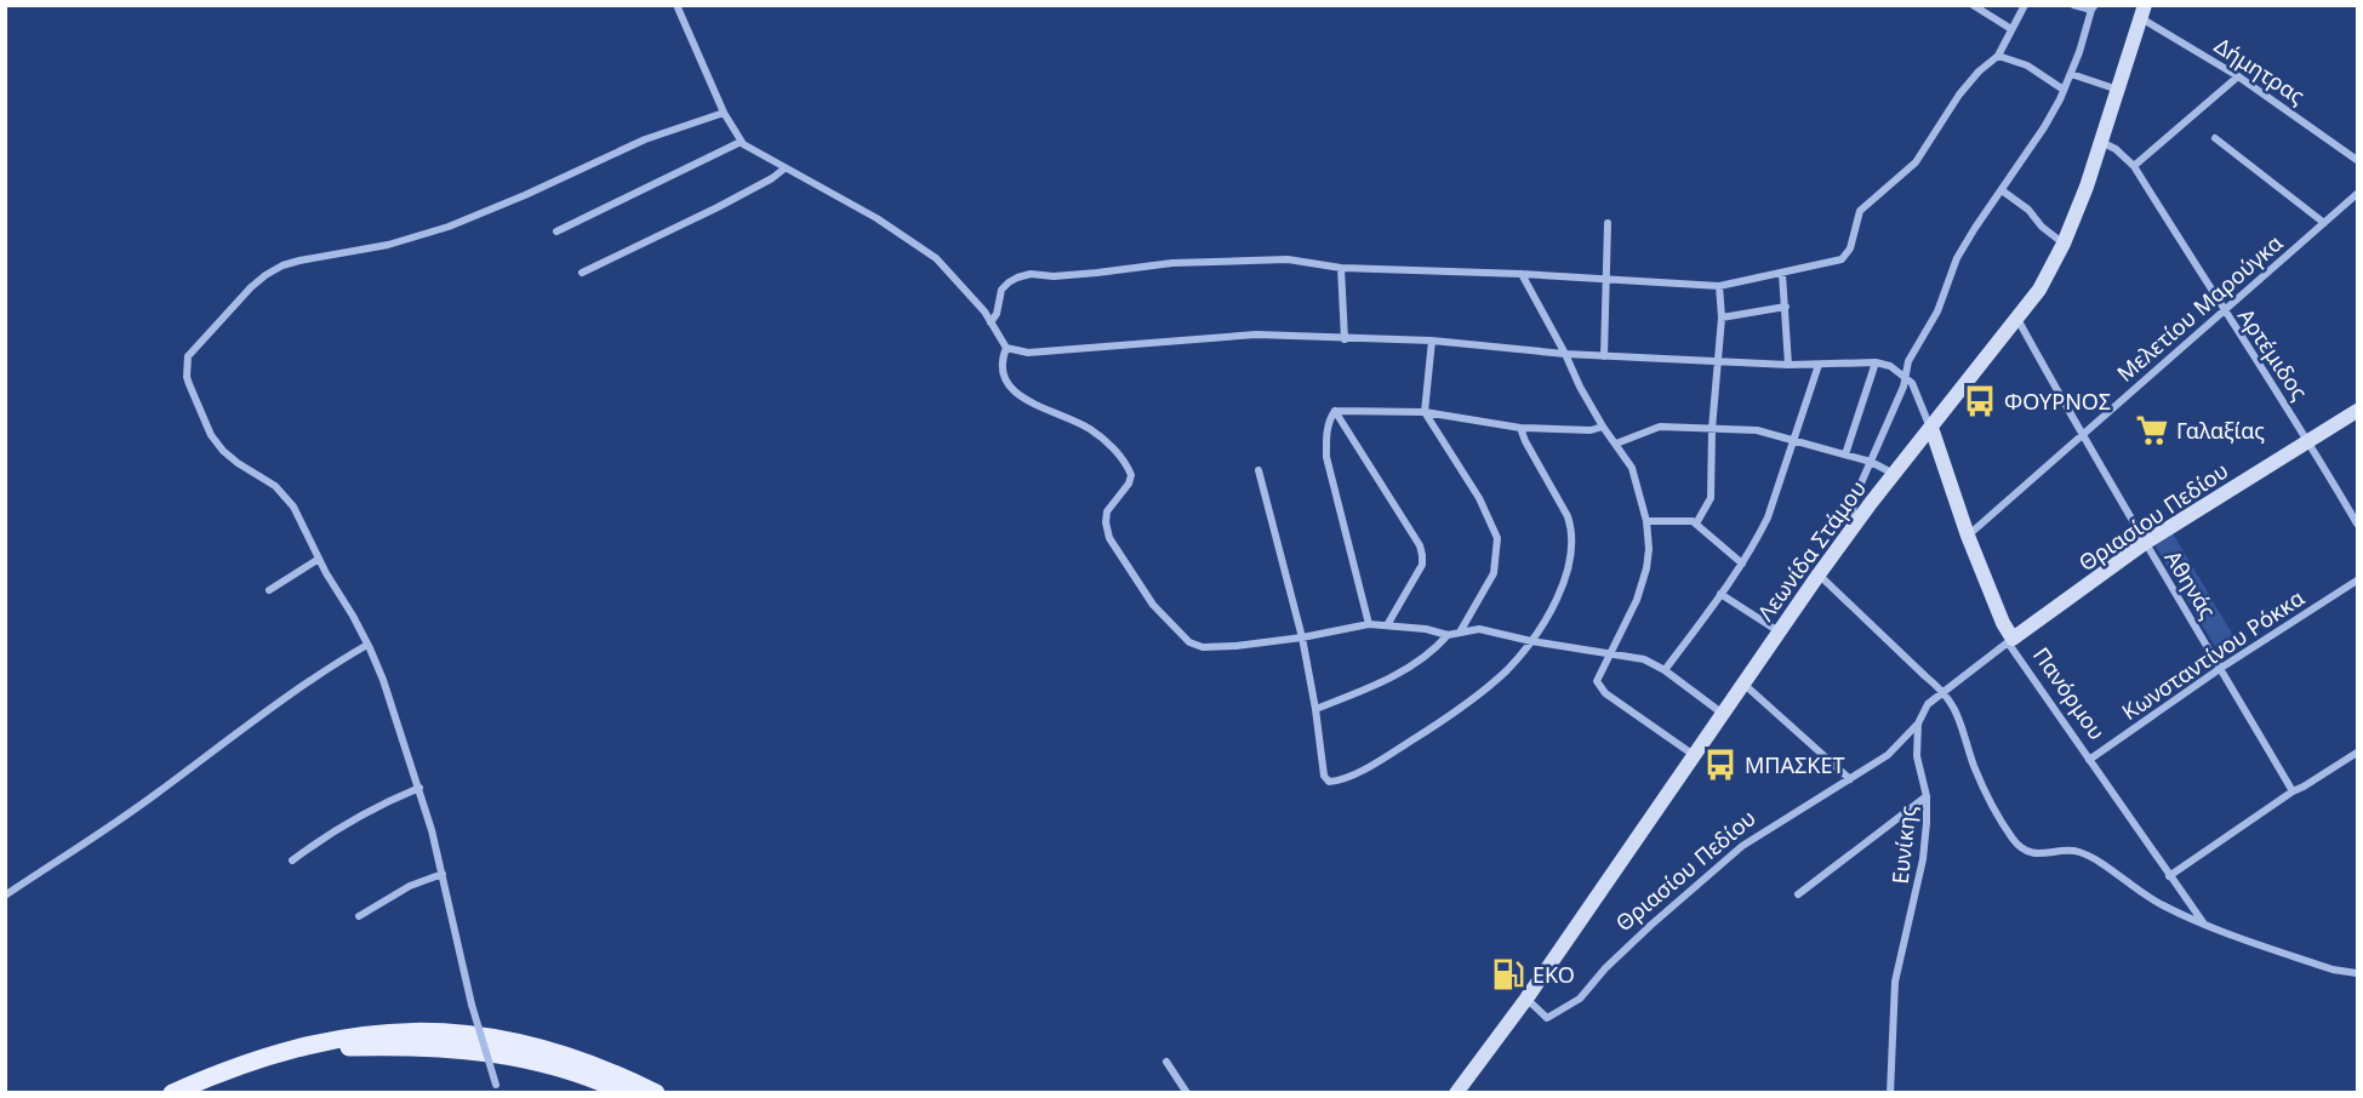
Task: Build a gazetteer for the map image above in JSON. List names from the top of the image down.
{
  "streets": {
    "main road": ["Θριασίου Πεδίου", "Λεωνίδα Στάμου", "Πανόρμου"],
    "street": [
      "Δήμητρας",
      "Μελετίου Μαρούγκα",
      "Αρτέμιδος",
      "Αθηνάς",
      "Κωνσταντίνου Ρόκκα",
      "Ευνίκης"
    ]
  },
  "crossings": [
    ["Δήμητρας", "Λεωνίδα Στάμου"],
    ["Μελετίου Μαρούγκα", "Αρτέμιδος"],
    ["Μελετίου Μαρούγκα", "Αθηνάς"],
    ["Μελετίου Μαρούγκα", "Πανόρμου"],
    ["Αρτέμιδος", "Θριασίου Πεδίου"],
    ["Αρτέμιδος", "Λεωνίδα Στάμου"],
    ["Θριασίου Πεδίου", "Λεωνίδα Στάμου"],
    ["Θριασίου Πεδίου", "Αθηνάς"],
    ["Θριασίου Πεδίου", "Πανόρμου"],
    ["Θριασίου Πεδίου", "Ευνίκης"],
    ["Λεωνίδα Στάμου", "Αθηνάς"],
    ["Λεωνίδα Στάμου", "Πανόρμου"],
    ["Αθηνάς", "Κωνσταντίνου Ρόκκα"],
    ["Κωνσταντίνου Ρόκκα", "Πανόρμου"]
  ],
  "places": {
    "bus stop": ["ΦΟΥΡΝΟΣ", "ΜΠΑΣΚΕΤ"],
    "supermarket": ["Γαλαξίας"],
    "fuel station": ["EKO"]
  }
}
